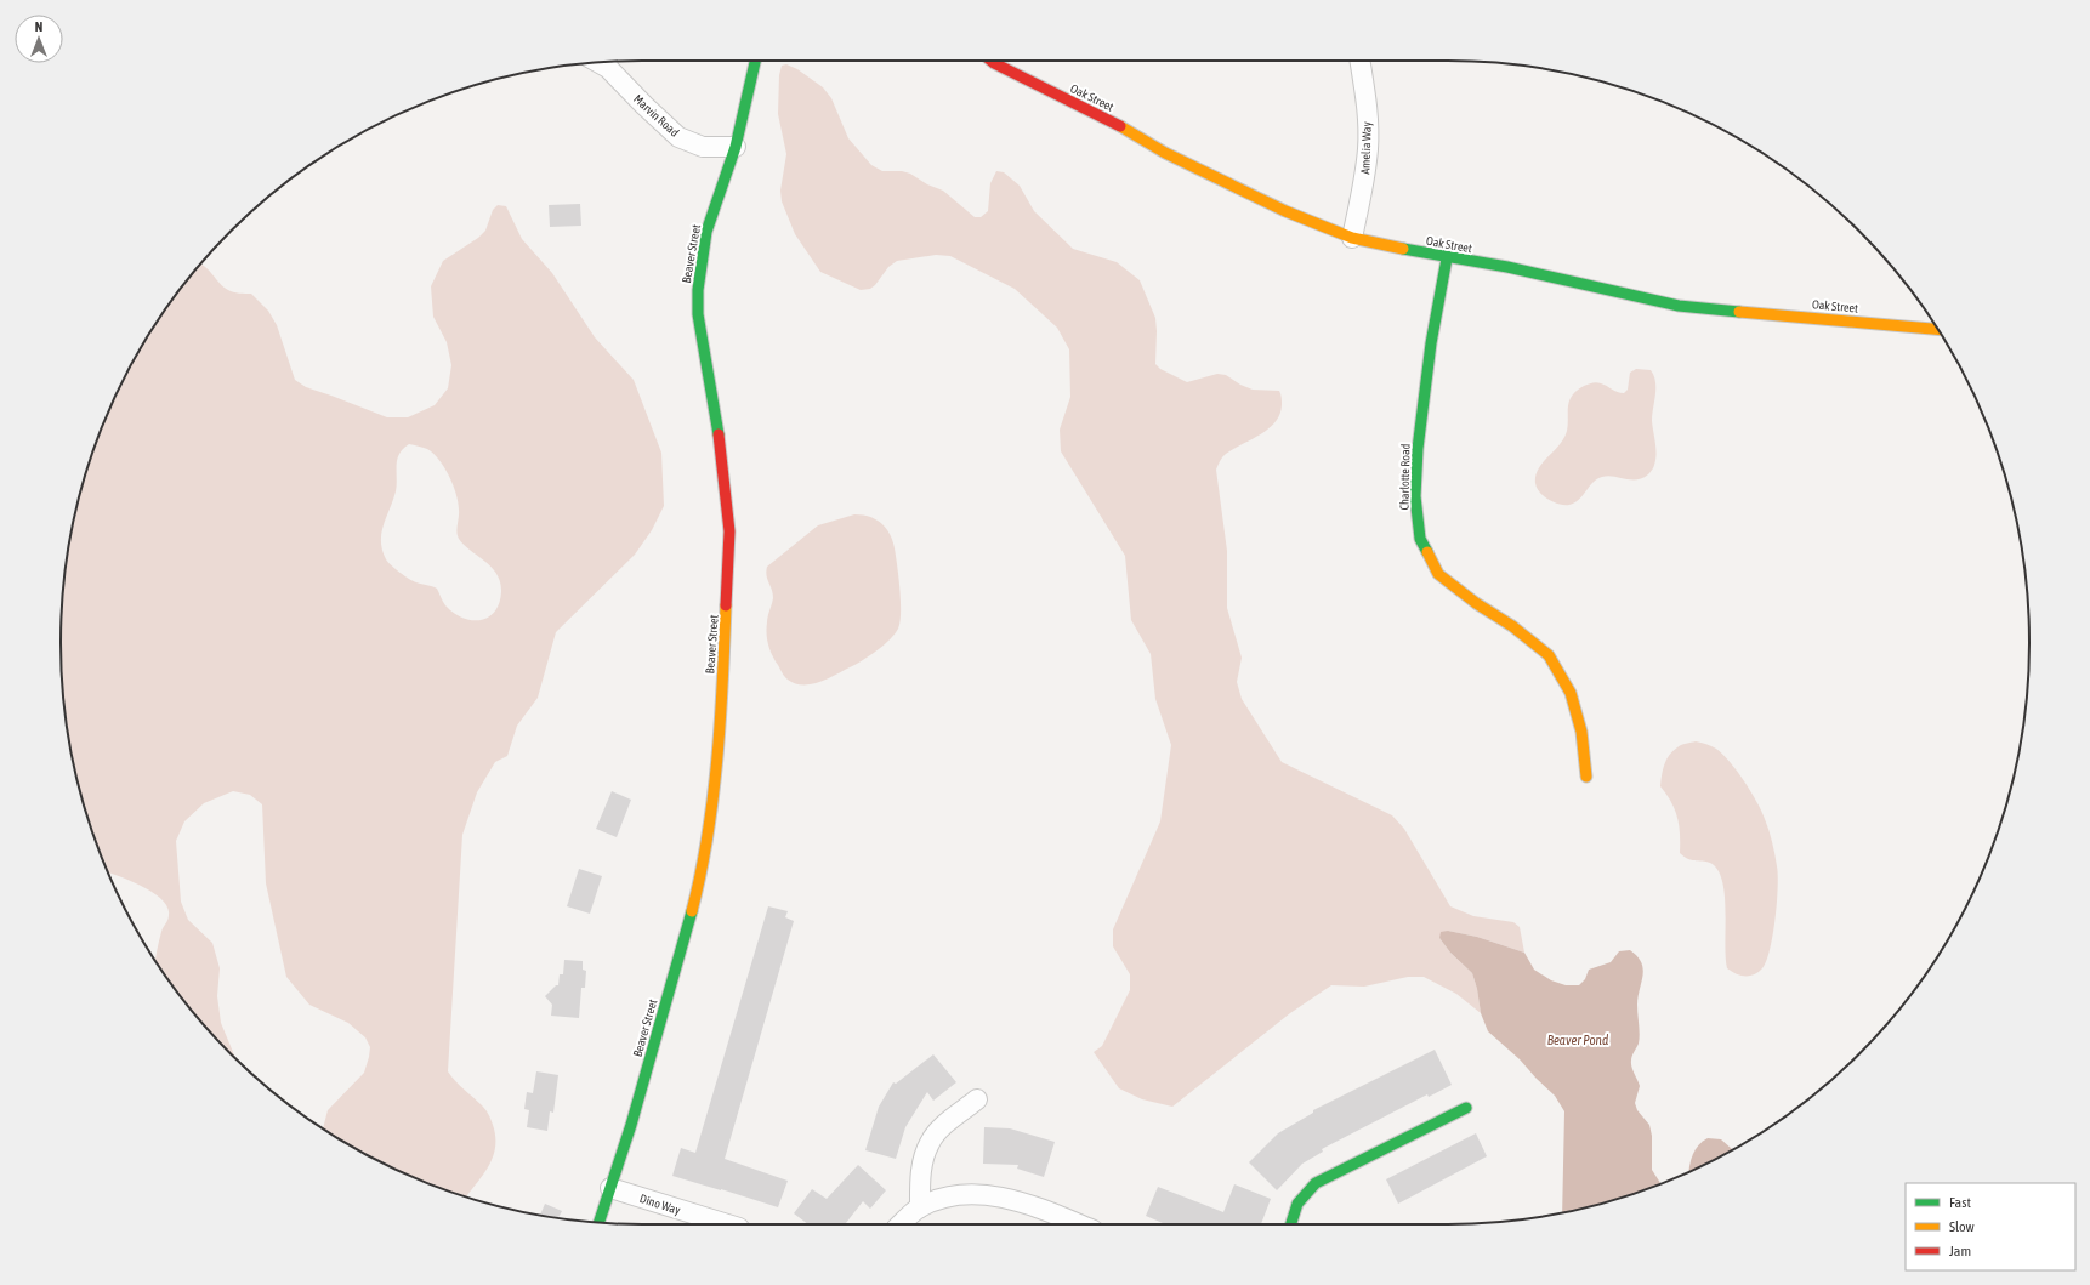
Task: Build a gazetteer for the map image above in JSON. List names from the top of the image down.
{
  "streets": {
    "street": [
      "Oak Street",
      "Marvin Road",
      "Amelia Way",
      "Beaver Street",
      "Charlotte Road",
      "Dino Way"
    ]
  },
  "crossings": [
    ["Oak Street", "Amelia Way"],
    ["Oak Street", "Charlotte Road"],
    ["Marvin Road", "Beaver Street"],
    ["Beaver Street", "Dino Way"]
  ],
  "water": ["Beaver Pond"],
  "legend": ["Fast", "Slow", "Jam"],
  "north": "top"
}
